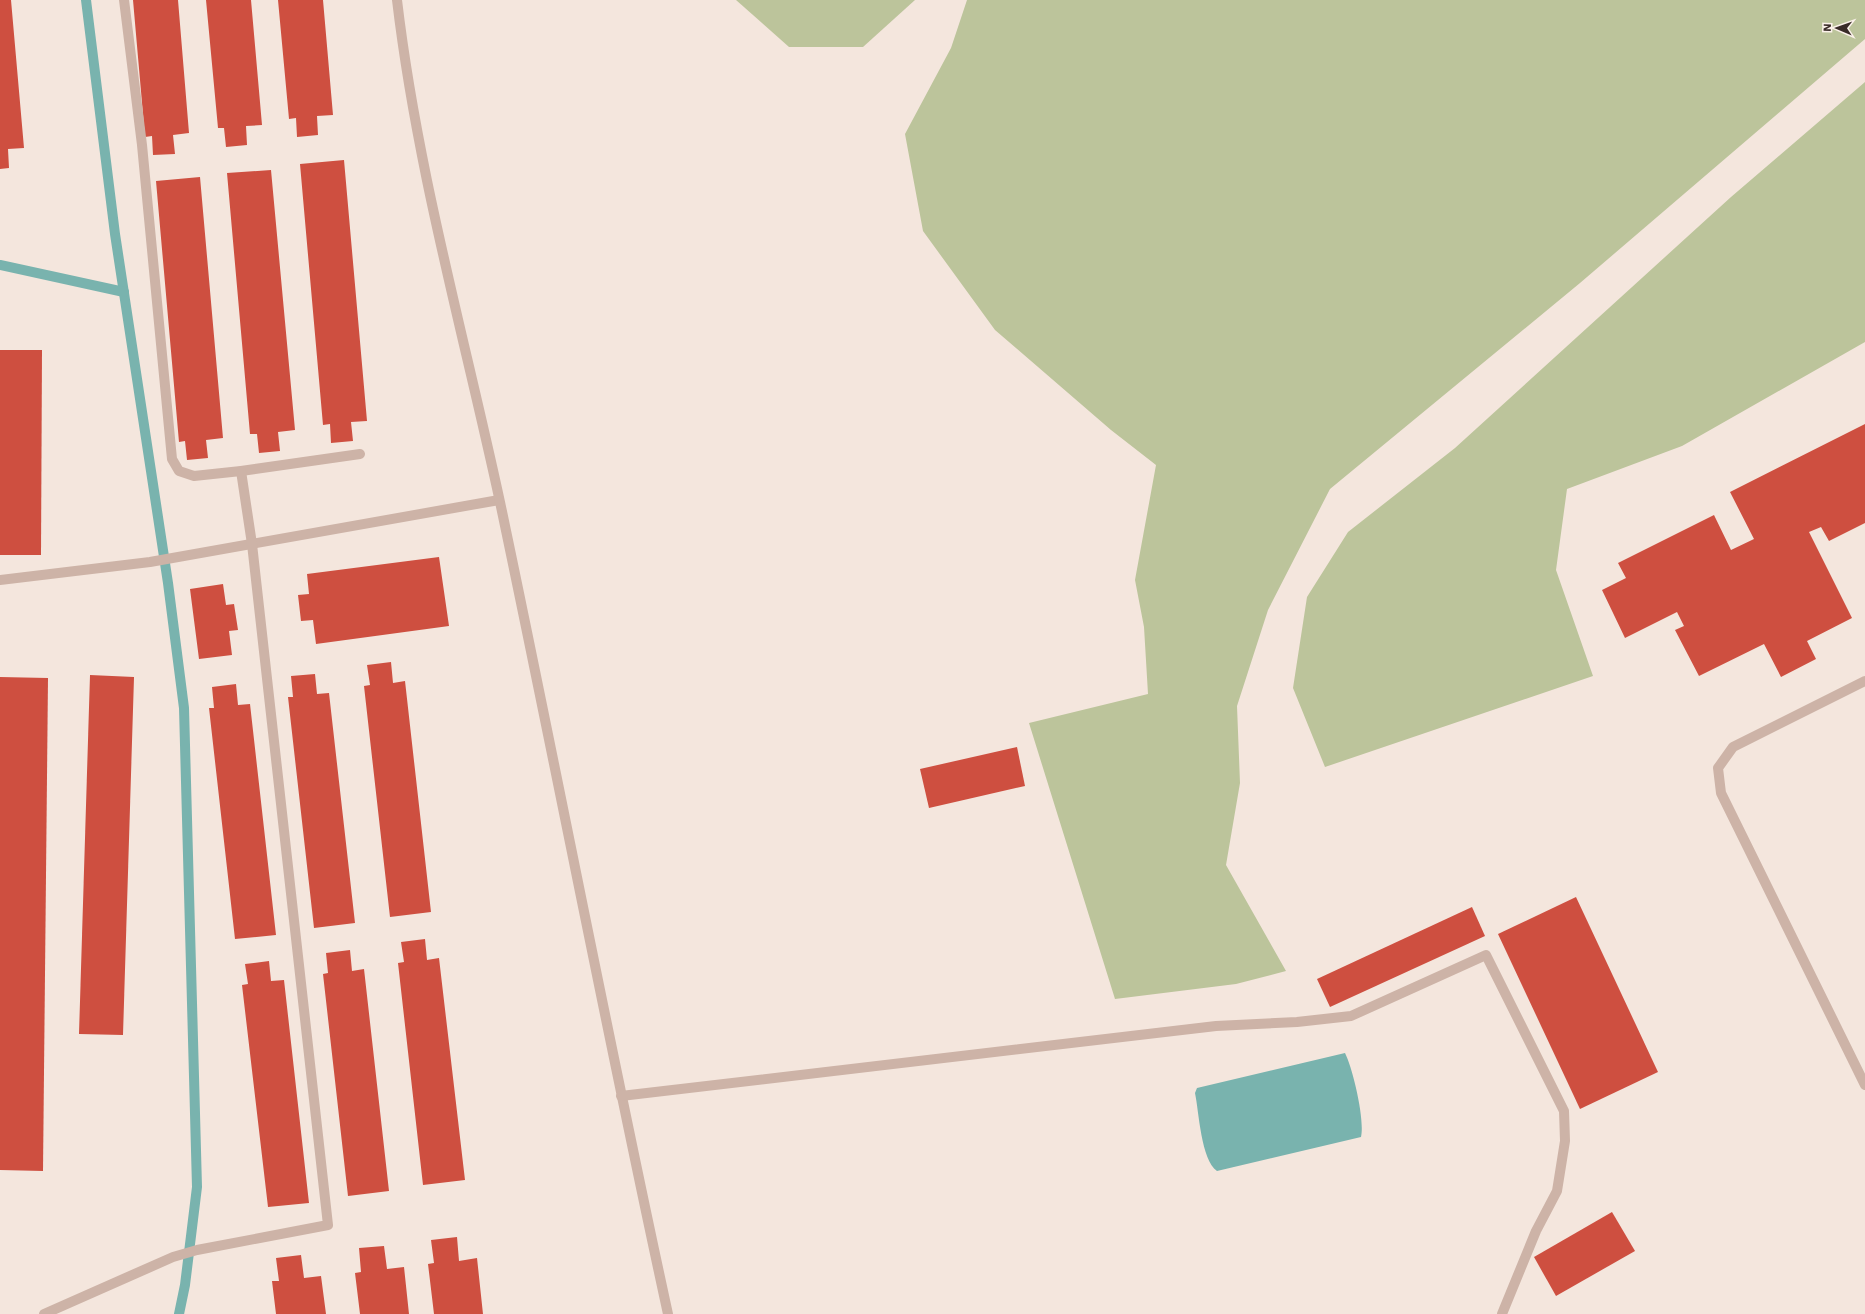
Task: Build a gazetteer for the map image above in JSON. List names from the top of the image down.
{
  "north": "left"
}
